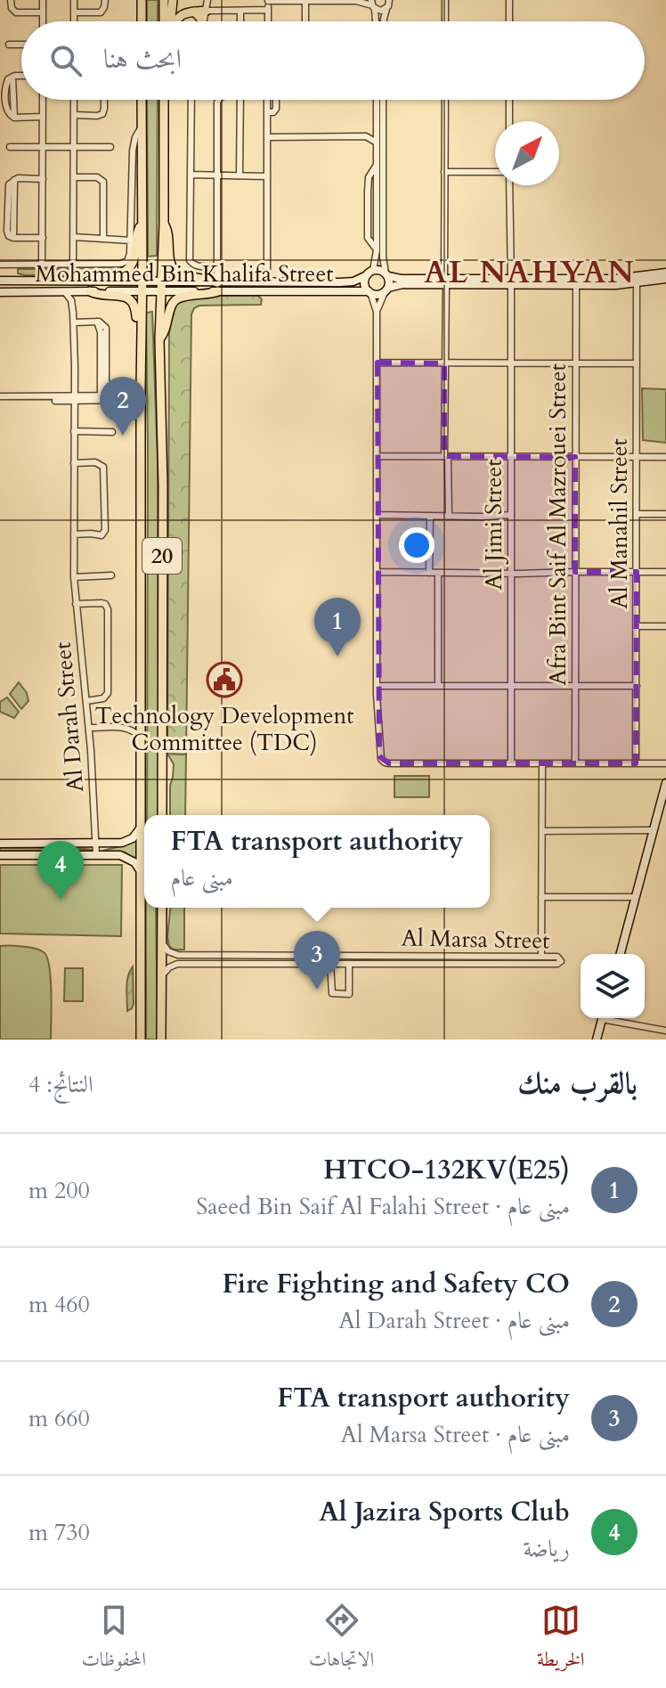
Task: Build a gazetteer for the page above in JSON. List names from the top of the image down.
{
  "streets": {
    "main road": ["Mohammed Bin Khalifa Street", "20"],
    "street": [
      "Al Manahil Street",
      "Al Jimi Street",
      "Afra Bint Saif Al Mazrouei Street",
      "Al Darah Street",
      "Al Marsa Street"
    ]
  },
  "crossings": [
    ["Mohammed Bin Khalifa Street", "20"],
    ["Mohammed Bin Khalifa Street", "Al Darah Street"]
  ],
  "districts": ["AL NAHYAN"],
  "places": {
    "public building": ["Technology Development Committee (TDC)"]
  },
  "north": "top right",
  "page": {
    "search": "ابحث هنا",
    "pins": [
      "2",
      "1",
      "4",
      "3"
    ],
    "popup": ["FTA transport authority", "مبنى عام"],
    "heading": ["بالقرب منك", "النتائج: 4"],
    "list": [
      {
        "mark": "1",
        "name": "HTCO-132KV(E25)",
        "note": "مبنى عام · Saeed Bin Saif Al Falahi Street",
        "value": "200 m"
      },
      {
        "mark": "2",
        "name": "Fire Fighting and Safety CO",
        "note": "مبنى عام · Al Darah Street",
        "value": "460 m"
      },
      {
        "mark": "3",
        "name": "FTA transport authority",
        "note": "مبنى عام · Al Marsa Street",
        "value": "660 m"
      },
      {
        "mark": "4",
        "name": "Al Jazira Sports Club",
        "note": "رياضة",
        "value": "730 m"
      }
    ],
    "nav": ["الخريطة", "الاتجاهات", "المحفوظات"]
  }
}
